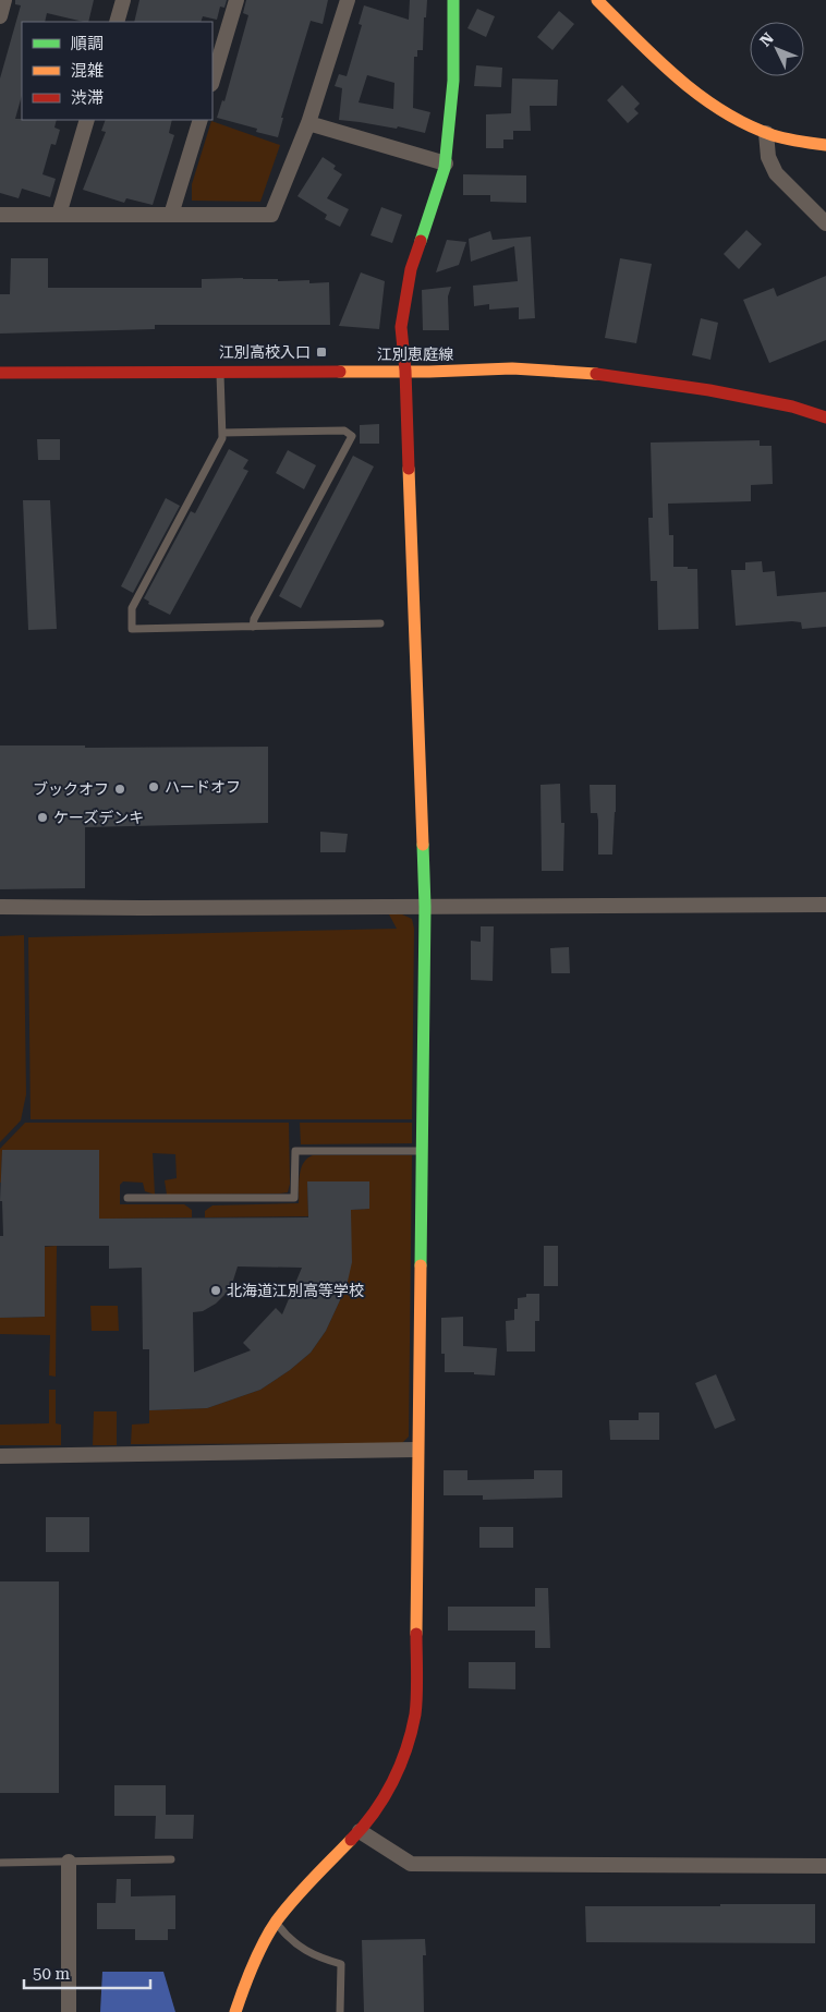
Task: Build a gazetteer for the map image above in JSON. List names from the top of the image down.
{
  "streets": {
    "street": ["江別恵庭線"]
  },
  "places": {
    "transit": ["江別高校入口"],
    "other": [
      "ハードオフ",
      "ブックオフ",
      "ケーズデンキ",
      "北海道江別高等学校"
    ]
  },
  "legend": ["順調", "混雑", "渋滞"],
  "scale_bar": "50 m",
  "north": "top left"
}
